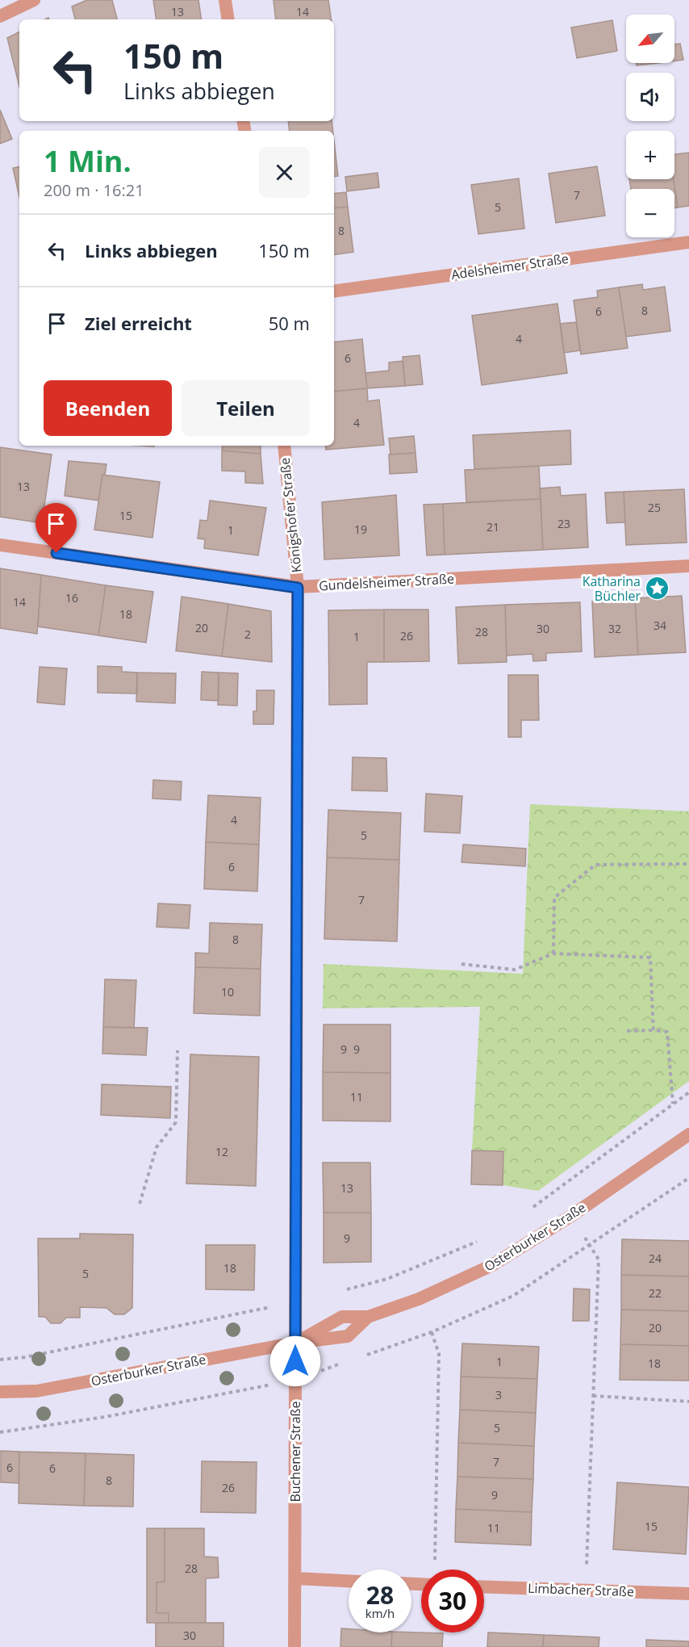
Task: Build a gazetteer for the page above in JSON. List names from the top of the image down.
{
  "streets": {
    "street": [
      "Adelsheimer Straße",
      "Königshofer Straße",
      "Gundelsheimer Straße",
      "Osterburker Straße",
      "Buchener Straße",
      "Limbacher Straße"
    ]
  },
  "crossings": [
    ["Königshofer Straße", "Gundelsheimer Straße"],
    ["Königshofer Straße", "Buchener Straße"],
    ["Gundelsheimer Straße", "Buchener Straße"],
    ["Osterburker Straße", "Buchener Straße"]
  ],
  "places": {
    "place": ["Katharina Büchler"]
  },
  "house_numbers": [
    "13",
    "14",
    "7",
    "5",
    "8",
    "8",
    "6",
    "4",
    "6",
    "4",
    "13",
    "25",
    "15",
    "23",
    "21",
    "19",
    "1",
    "16",
    "14",
    "18",
    "34",
    "20",
    "30",
    "32",
    "28",
    "2",
    "26",
    "1",
    "4",
    "5",
    "6",
    "7",
    "8",
    "10",
    "9",
    "9",
    "11",
    "12",
    "13",
    "9",
    "24",
    "18",
    "5",
    "22",
    "20",
    "1",
    "18",
    "3",
    "5",
    "7",
    "6",
    "6",
    "8",
    "26",
    "9",
    "15",
    "11",
    "28",
    "30"
  ],
  "north": "bottom left",
  "page": {
    "map_buttons": ["+", "−"],
    "turn": ["150 m", "Links abbiegen"],
    "heading": ["1 Min.", "200 m · 16:21"],
    "list": [
      {
        "name": "Links abbiegen",
        "value": "150 m"
      },
      {
        "name": "Ziel erreicht",
        "value": "50 m"
      }
    ],
    "buttons": ["Beenden", "Teilen"],
    "speed": "28 km/h",
    "limit": "30"
  }
}
